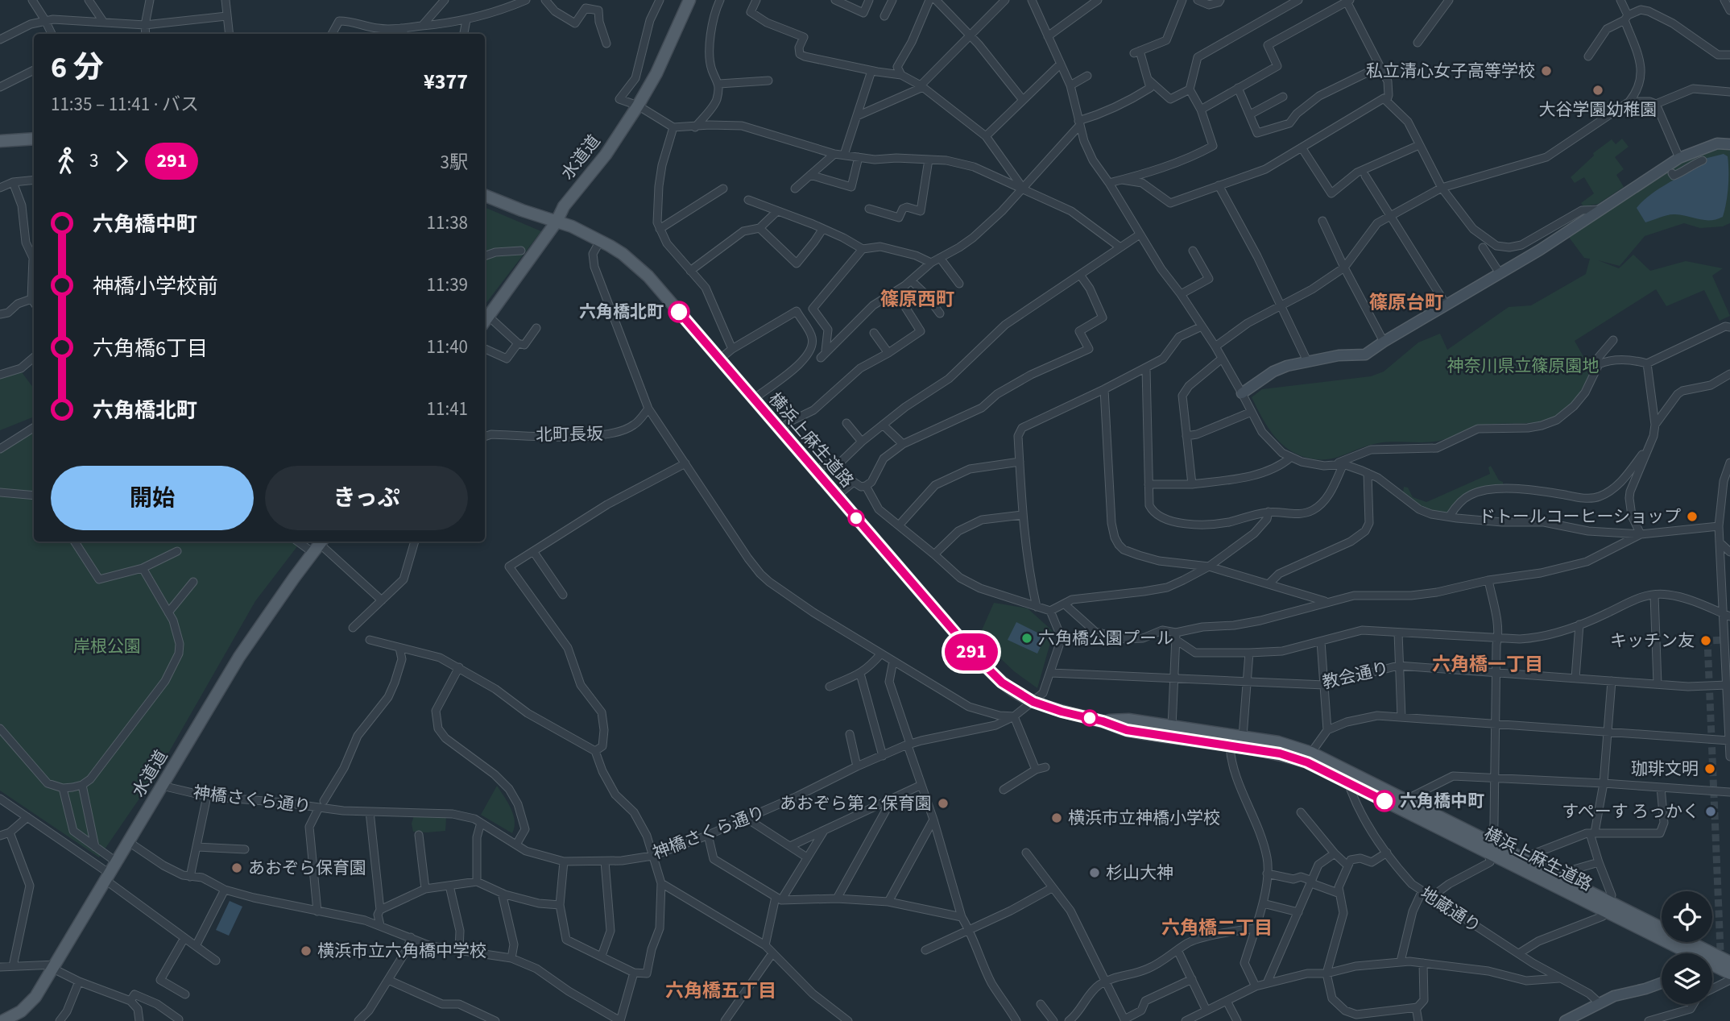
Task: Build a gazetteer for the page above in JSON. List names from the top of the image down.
{
  "streets": {
    "main road": ["水道道", "横浜上麻生道路"],
    "street": [
      "北町長坂",
      "教会通り",
      "神橋さくら通り",
      "地蔵通り"
    ]
  },
  "crossings": [
    ["水道道", "横浜上麻生道路"],
    ["水道道", "神橋さくら通り"],
    ["横浜上麻生道路", "神橋さくら通り"],
    ["横浜上麻生道路", "地蔵通り"],
    ["教会通り", "神橋さくら通り"]
  ],
  "districts": [
    "篠原西町",
    "篠原台町",
    "六角橋一丁目",
    "六角橋二丁目",
    "六角橋五丁目"
  ],
  "parks": ["神奈川県立篠原園地", "岸根公園"],
  "places": [
    "私立清心女子高等学校",
    "大谷学園幼稚園",
    "六角橋北町",
    "ドトールコーヒーショップ",
    "六角橋公園プール",
    "キッチン友",
    "珈琲文明",
    "六角橋中町",
    "あおぞら第２保育園",
    "すぺーす ろっかく",
    "横浜市立神橋小学校",
    "あおぞら保育園",
    "杉山大神",
    "横浜市立六角橋中学校"
  ],
  "lines": ["bus line 291"],
  "page": {
    "on_map": "291",
    "heading": ["6 分", "11:35 – 11:41 · バス", "¥377"],
    "legs": ["3", "291", "3駅"],
    "list": [
      {
        "name": "六角橋中町",
        "value": "11:38"
      },
      {
        "name": "神橋小学校前",
        "value": "11:39"
      },
      {
        "name": "六角橋6丁目",
        "value": "11:40"
      },
      {
        "name": "六角橋北町",
        "value": "11:41"
      }
    ],
    "buttons": ["開始", "きっぷ"]
  }
}
